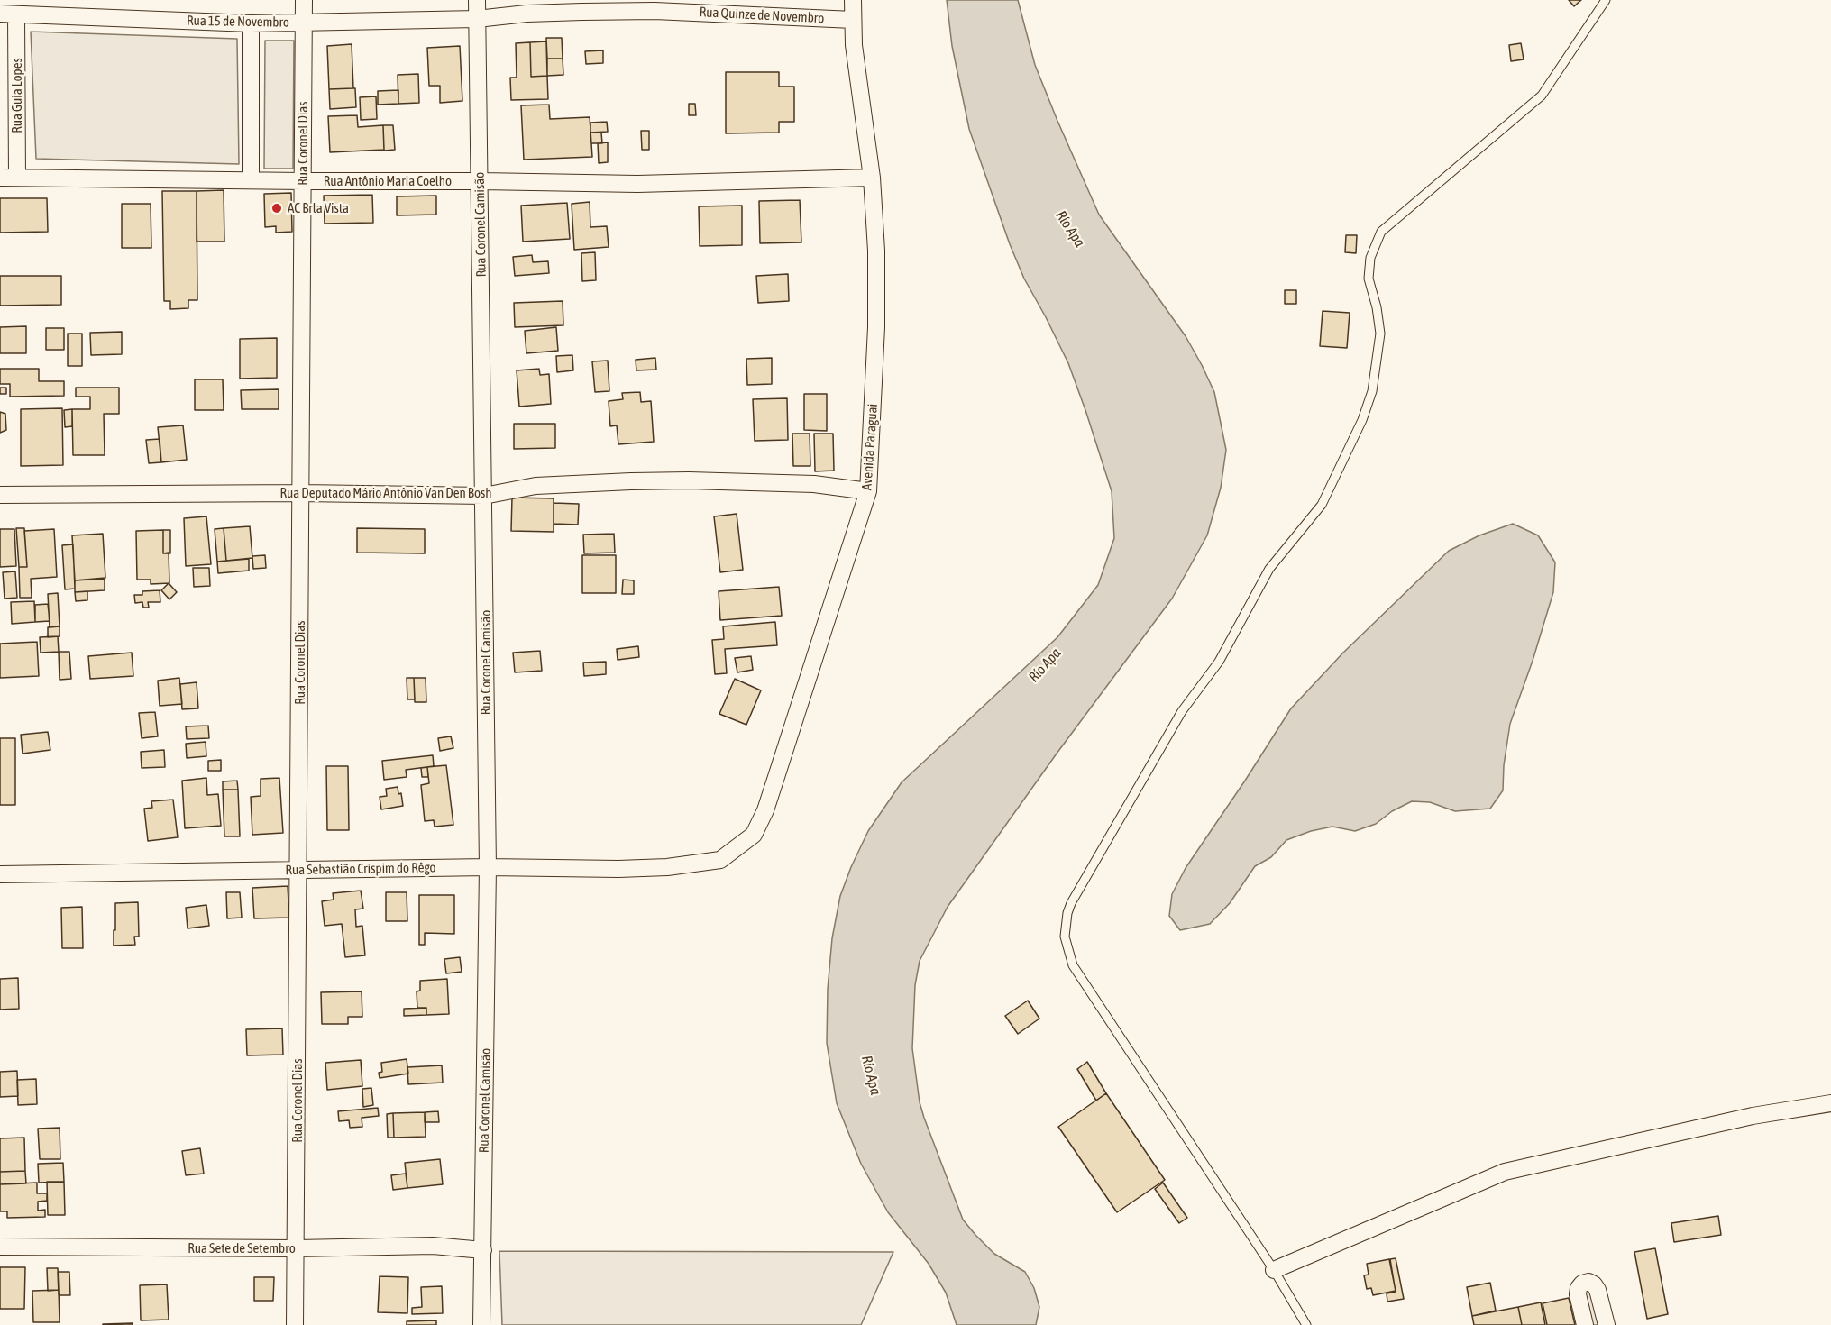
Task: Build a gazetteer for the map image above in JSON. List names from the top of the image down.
{
  "streets": {
    "street": [
      "Rua Quinze de Novembro",
      "Rua 15 de Novembro",
      "Rua Guia Lopes",
      "Rua Coronel Dias",
      "Rua Antônio Maria Coelho",
      "Rua Coronel Camisão",
      "Avenida Paraguai",
      "Rua Deputado Mário Antônio Van Den Bosh",
      "Rua Sebastião Crispim do Rêgo",
      "Rua Sete de Setembro"
    ]
  },
  "crossings": [
    ["Rua Quinze de Novembro", "Rua 15 de Novembro"],
    ["Rua Quinze de Novembro", "Rua Coronel Camisão"],
    ["Rua Quinze de Novembro", "Avenida Paraguai"],
    ["Rua 15 de Novembro", "Rua Guia Lopes"],
    ["Rua 15 de Novembro", "Rua Coronel Dias"],
    ["Rua 15 de Novembro", "Rua Coronel Camisão"],
    ["Rua Guia Lopes", "Rua Antônio Maria Coelho"],
    ["Rua Coronel Dias", "Rua Antônio Maria Coelho"],
    ["Rua Coronel Dias", "Rua Deputado Mário Antônio Van Den Bosh"],
    ["Rua Coronel Dias", "Rua Sebastião Crispim do Rêgo"],
    ["Rua Coronel Dias", "Rua Sete de Setembro"],
    ["Rua Antônio Maria Coelho", "Rua Coronel Camisão"],
    ["Rua Antônio Maria Coelho", "Avenida Paraguai"],
    ["Rua Coronel Camisão", "Rua Deputado Mário Antônio Van Den Bosh"],
    ["Rua Coronel Camisão", "Rua Sebastião Crispim do Rêgo"],
    ["Rua Coronel Camisão", "Rua Sete de Setembro"],
    ["Avenida Paraguai", "Rua Deputado Mário Antônio Van Den Bosh"],
    ["Avenida Paraguai", "Rua Sebastião Crispim do Rêgo"]
  ],
  "water": ["Río Apa"],
  "places": ["AC Brla Vista"]
}
